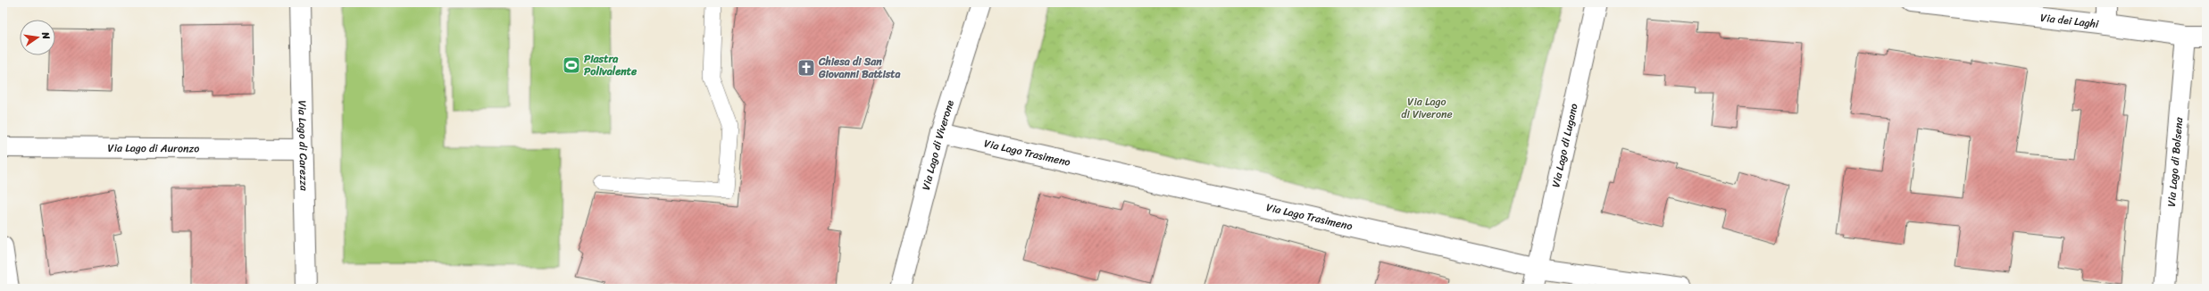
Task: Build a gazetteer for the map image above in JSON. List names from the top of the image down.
{
  "streets": {
    "street": [
      "Via dei Laghi",
      "Via Lago di Viverone",
      "Via Lago di Carezza",
      "Via Lago di Lugano",
      "Via Lago di Auronzo",
      "Via Lago Trasimeno",
      "Via Lago di Bolsena"
    ]
  },
  "crossings": [
    ["Via dei Laghi", "Via Lago di Bolsena"],
    ["Via Lago di Viverone", "Via Lago Trasimeno"],
    ["Via Lago di Carezza", "Via Lago di Auronzo"],
    ["Via Lago di Lugano", "Via Lago Trasimeno"]
  ],
  "parks": ["Via Lago di Viverone"],
  "places": {
    "sports": ["Piastra Polivalente"],
    "church": ["Chiesa di San Giovanni Battista"]
  },
  "north": "right"
}
